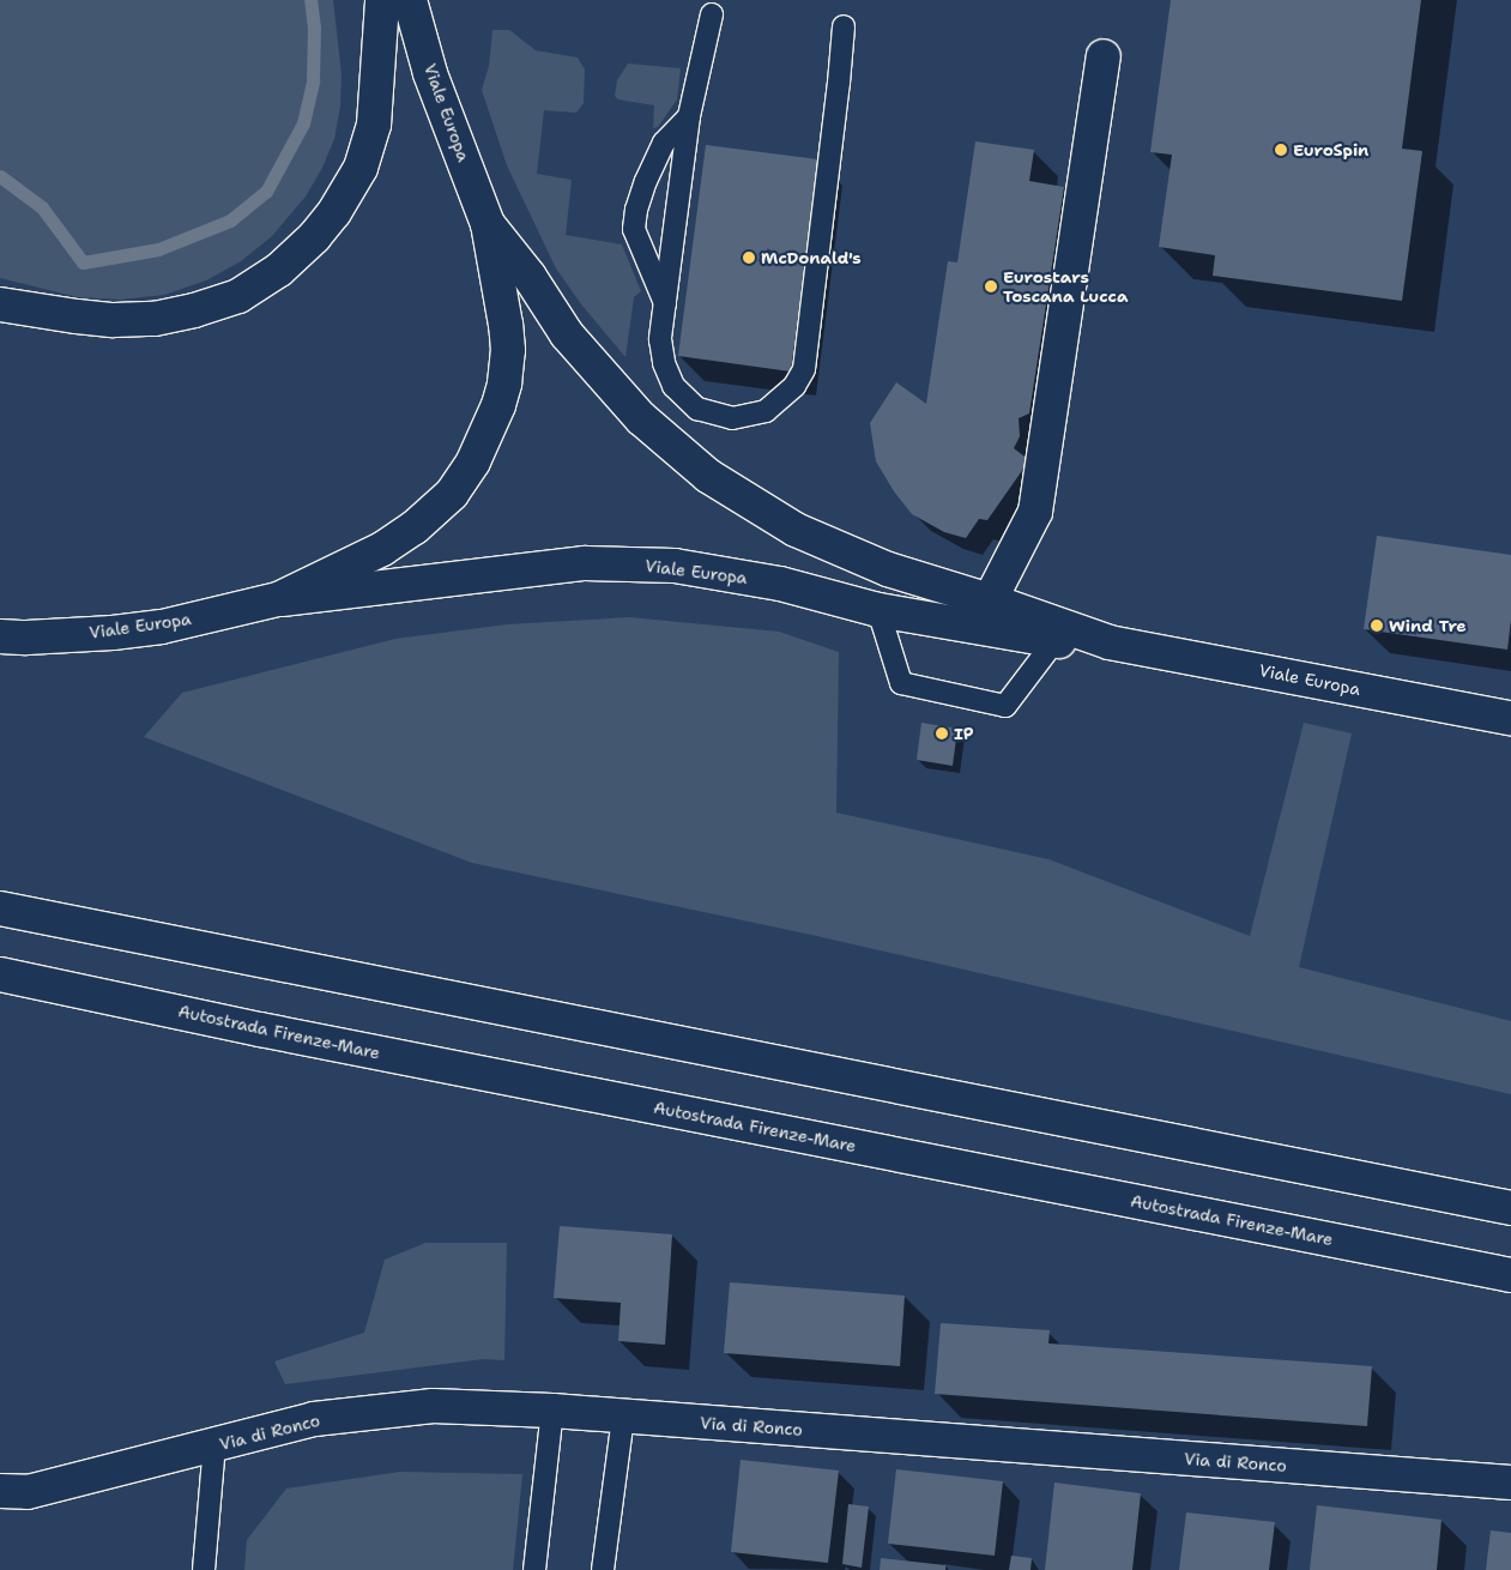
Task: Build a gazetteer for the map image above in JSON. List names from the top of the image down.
{
  "streets": {
    "main road": ["Viale Europa", "Autostrada Firenze-Mare", "Via di Ronco"]
  },
  "places": [
    "EuroSpin",
    "McDonald's",
    "Eurostars Toscana Lucca",
    "Wind Tre",
    "IP"
  ]
}
